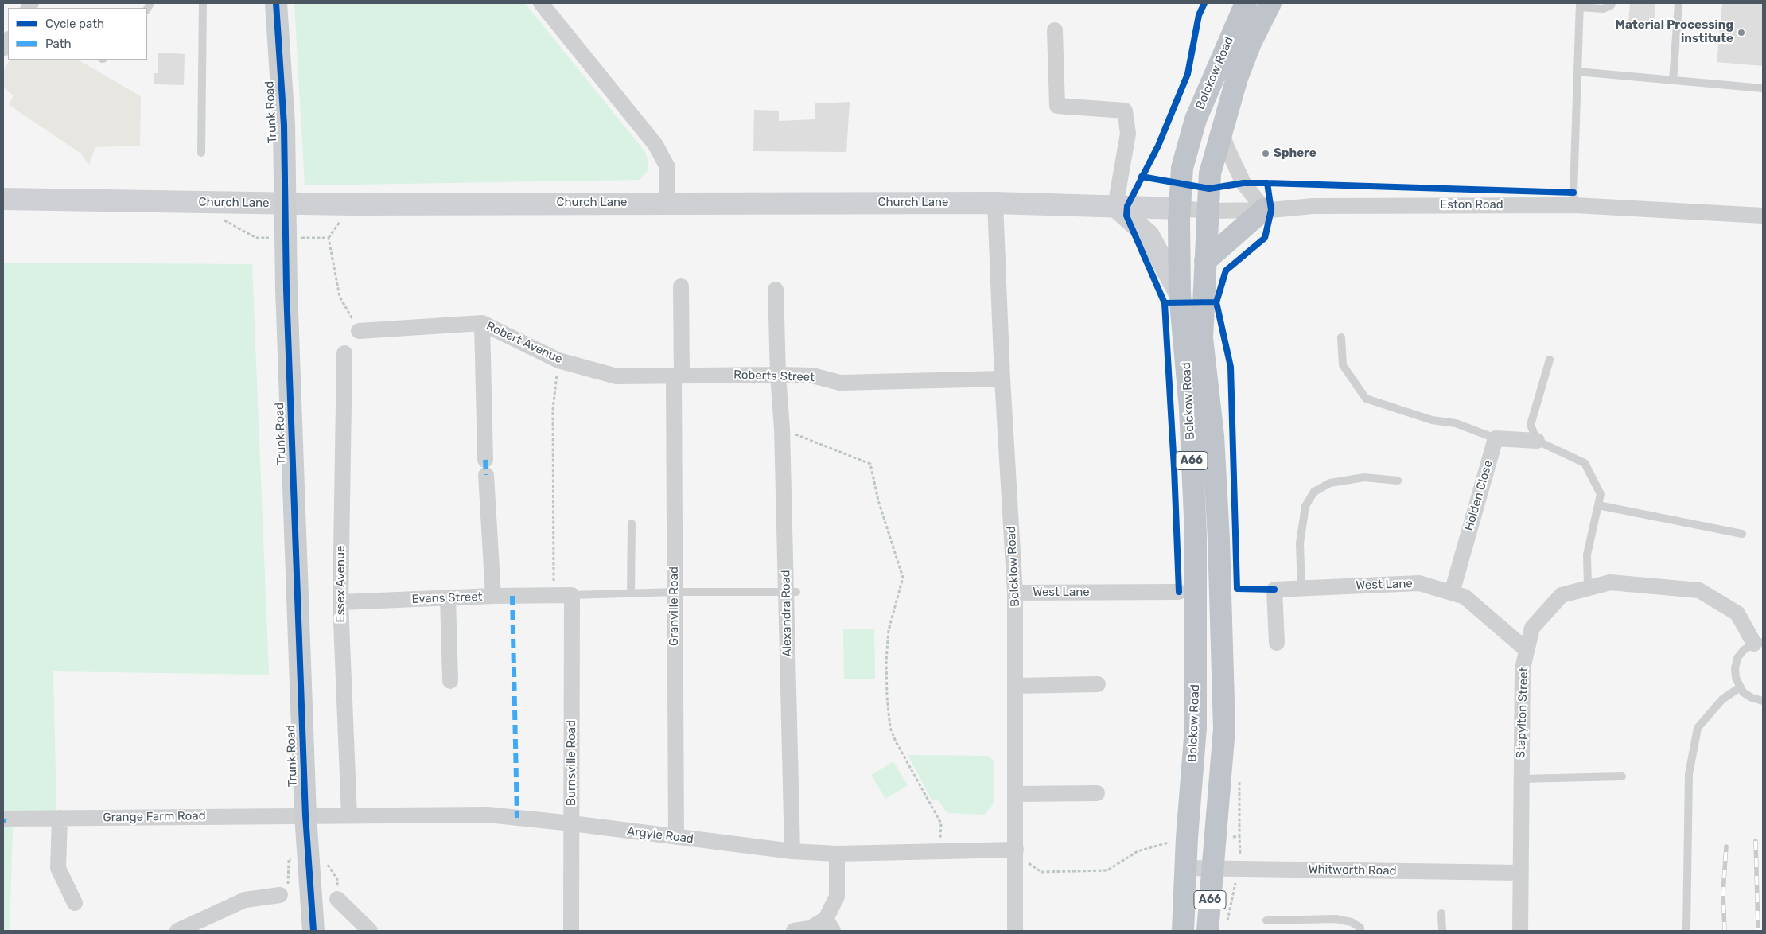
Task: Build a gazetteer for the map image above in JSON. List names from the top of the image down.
{
  "streets": {
    "highway": ["Bolckow Road", "A66"],
    "main road": ["Trunk Road"],
    "street": [
      "Church Lane",
      "Eston Road",
      "Robert Avenue",
      "Roberts Street",
      "Holden Close",
      "Bolcklow Road",
      "Essex Avenue",
      "West Lane",
      "Evans Street",
      "Granville Road",
      "Alexandra Road",
      "Stapylton Street",
      "Burnsville Road",
      "Grange Farm Road",
      "Argyle Road",
      "Whitworth Road"
    ]
  },
  "crossings": [
    ["Bolckow Road", "Church Lane"],
    ["Bolckow Road", "Eston Road"],
    ["Bolckow Road", "A66"],
    ["Bolckow Road", "Whitworth Road"],
    ["Trunk Road", "Grange Farm Road"],
    ["Trunk Road", "Argyle Road"],
    ["Church Lane", "Eston Road"],
    ["Church Lane", "Bolcklow Road"],
    ["Eston Road", "A66"],
    ["Robert Avenue", "Roberts Street"],
    ["Roberts Street", "Bolcklow Road"],
    ["Roberts Street", "Granville Road"],
    ["Roberts Street", "Alexandra Road"],
    ["Holden Close", "West Lane"],
    ["Bolcklow Road", "West Lane"],
    ["Bolcklow Road", "Argyle Road"],
    ["Essex Avenue", "Evans Street"],
    ["Essex Avenue", "Argyle Road"],
    ["West Lane", "Stapylton Street"],
    ["Evans Street", "Burnsville Road"],
    ["Granville Road", "Argyle Road"],
    ["Alexandra Road", "Argyle Road"],
    ["Stapylton Street", "Whitworth Road"],
    ["Burnsville Road", "Argyle Road"],
    ["Grange Farm Road", "Argyle Road"]
  ],
  "places": ["Material Processing institute", "Sphere"],
  "legend": ["Cycle path", "Path"]
}
